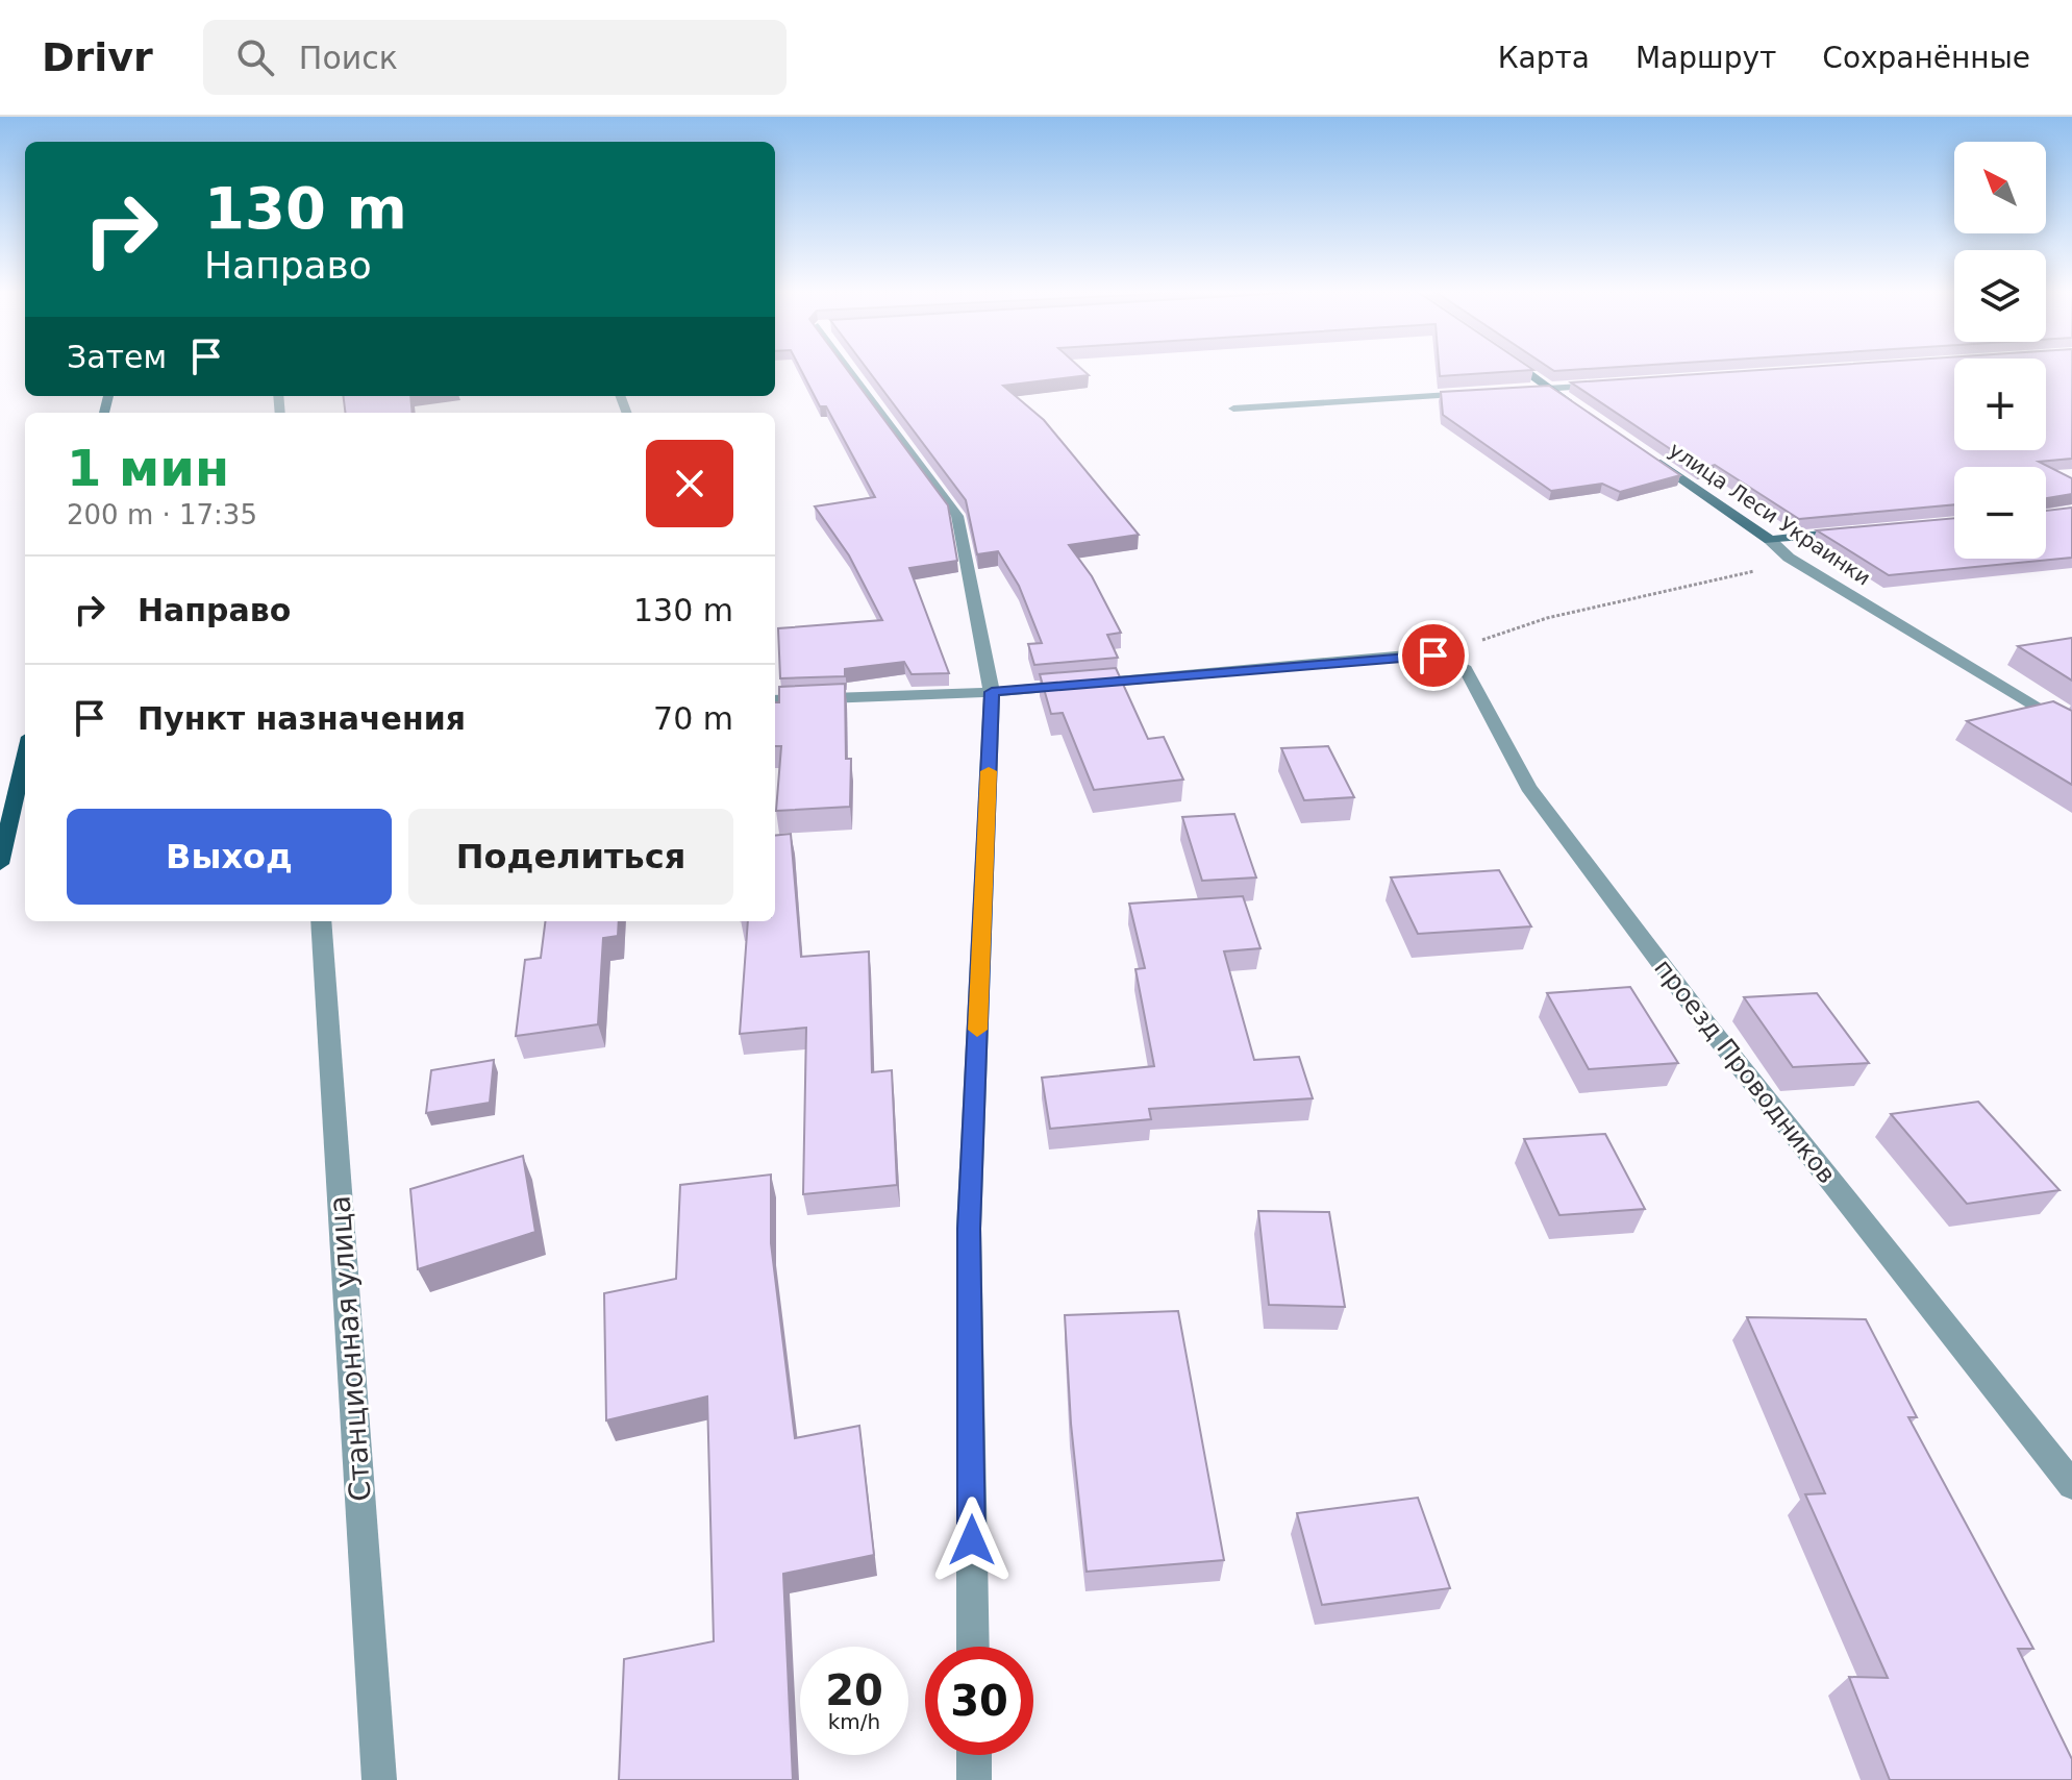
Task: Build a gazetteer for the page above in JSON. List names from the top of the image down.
{
  "streets": {
    "main road": ["улица Леси Украинки"],
    "street": ["проезд Проводников", "Станционная улица"]
  },
  "north": "top left",
  "page": {
    "header": "Drivr",
    "search": "Поиск",
    "nav": ["Карта", "Маршрут", "Сохранённые"],
    "map_buttons": ["+", "−"],
    "turn": ["130 m", "Направо"],
    "then": "Затем",
    "heading": ["1 мин", "200 m · 17:35"],
    "list": [
      {
        "name": "Направо",
        "value": "130 m"
      },
      {
        "name": "Пункт назначения",
        "value": "70 m"
      }
    ],
    "buttons": ["Выход", "Поделиться"],
    "speed": "20 km/h",
    "limit": "30"
  }
}
